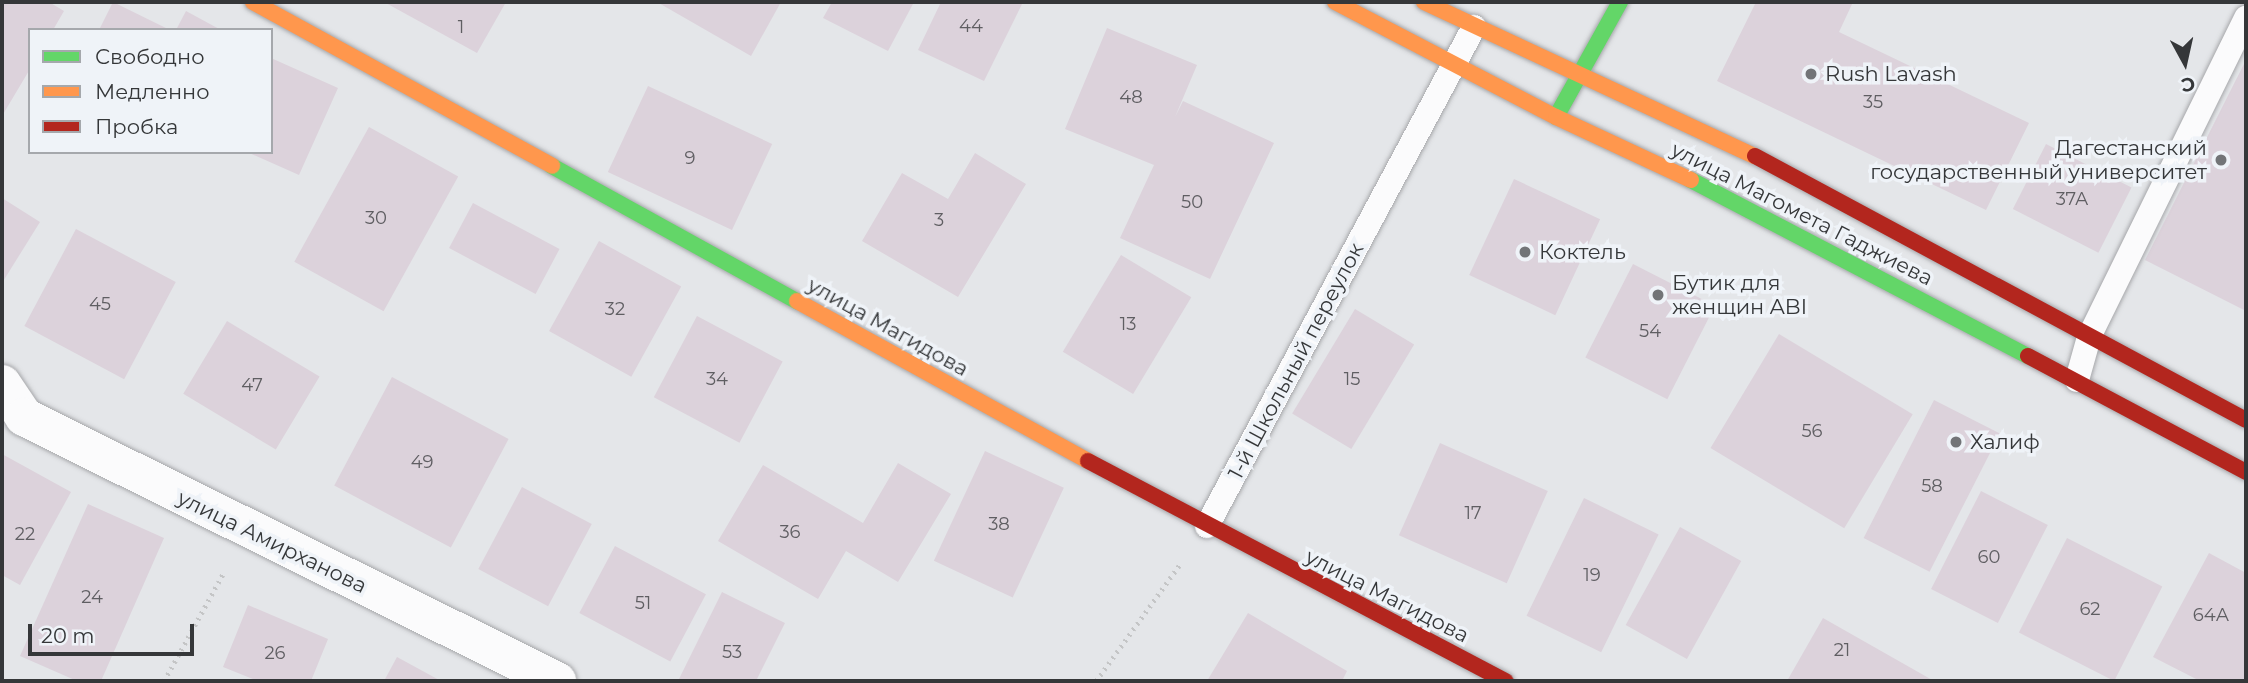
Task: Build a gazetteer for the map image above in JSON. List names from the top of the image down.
{
  "streets": {
    "main road": ["улица Магомета Гаджиева", "улица Магидова"],
    "street": ["улица Амирханова"],
    "lane": ["1-й Школьный переулок"]
  },
  "crossings": [
    ["улица Магомета Гаджиева", "1-й Школьный переулок"],
    ["улица Магидова", "1-й Школьный переулок"]
  ],
  "places": [
    "Rush Lavash",
    "Дагестанский государственный университет",
    "Коктель",
    "Бутик для женщин ABI",
    "Халиф"
  ],
  "house_numbers": [
    "44",
    "1",
    "48",
    "35",
    "9",
    "37А",
    "50",
    "30",
    "3",
    "45",
    "32",
    "13",
    "54",
    "34",
    "15",
    "47",
    "56",
    "49",
    "58",
    "17",
    "38",
    "36",
    "22",
    "60",
    "19",
    "24",
    "51",
    "62",
    "64А",
    "21",
    "53",
    "26"
  ],
  "legend": ["Свободно", "Медленно", "Пробка"],
  "scale_bar": "20 m",
  "north": "bottom"
}
